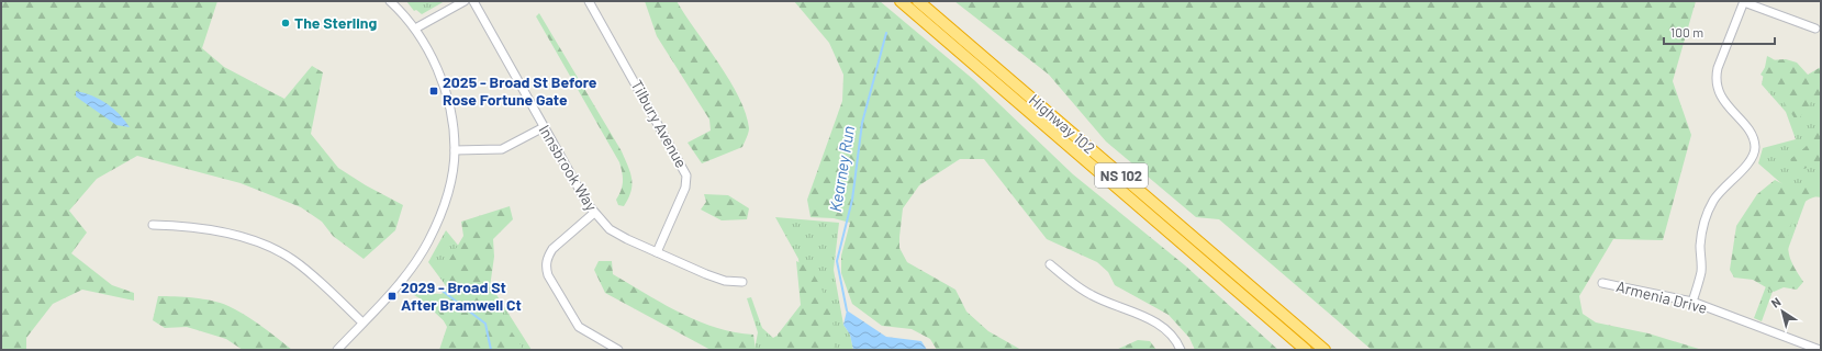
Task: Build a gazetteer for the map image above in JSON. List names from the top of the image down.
{
  "streets": {
    "highway": ["Highway 102", "NS 102"],
    "street": ["Tilbury Avenue", "Innsbrook Way", "Armenia Drive"]
  },
  "crossings": [
    ["Tilbury Avenue", "Innsbrook Way"]
  ],
  "water": ["Kearney Run"],
  "places": {
    "other": ["The Sterling"],
    "transit": ["2025 - Broad St Before Rose Fortune Gate", "2029 - Broad St After Bramwell Ct"]
  },
  "scale_bar": "100 m",
  "north": "top left"
}
